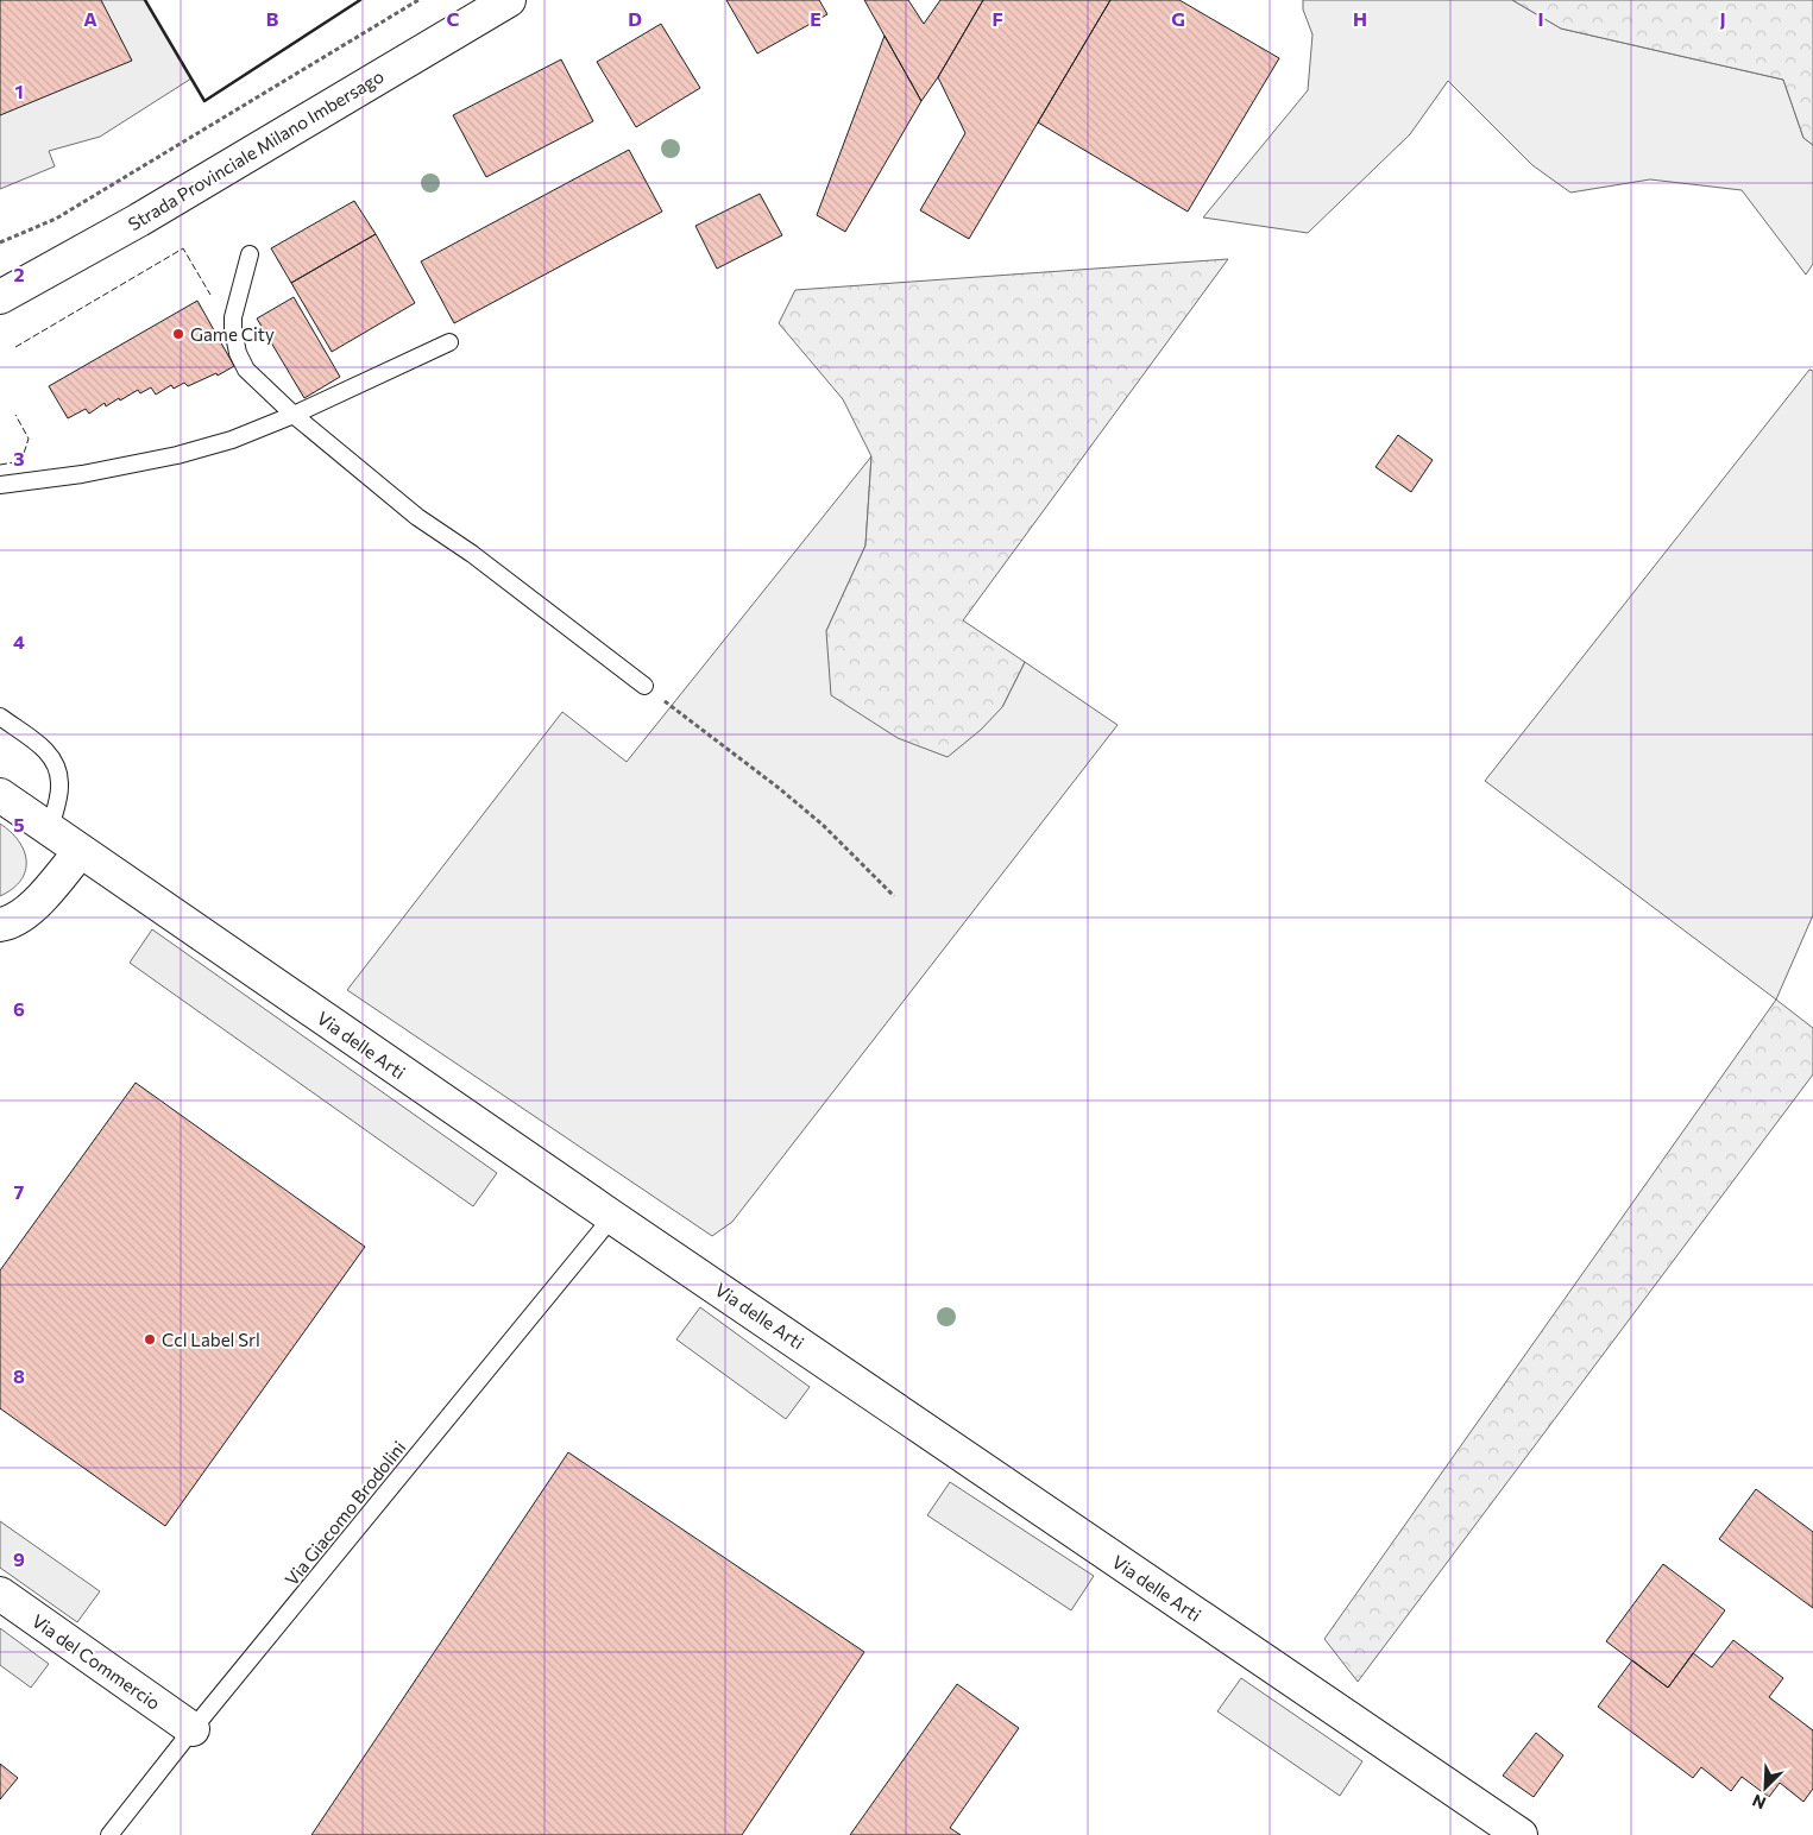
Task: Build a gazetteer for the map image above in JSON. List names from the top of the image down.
{
  "streets": {
    "street": ["Strada Provinciale Milano Imbersago", "Via delle Arti", "Via del Commercio"],
    "lane": ["Via Giacomo Brodolini"]
  },
  "crossings": [
    ["Via delle Arti", "Via Giacomo Brodolini"],
    ["Via Giacomo Brodolini", "Via del Commercio"]
  ],
  "places": ["Game City", "Ccl Label Srl"],
  "north": "bottom left",
  "grid": {
    "columns": [
      "A",
      "B",
      "C",
      "D",
      "E",
      "F",
      "G",
      "H",
      "I",
      "J"
    ],
    "rows": [
      "1",
      "2",
      "3",
      "4",
      "5",
      "6",
      "7",
      "8",
      "9"
    ]
  }
}
